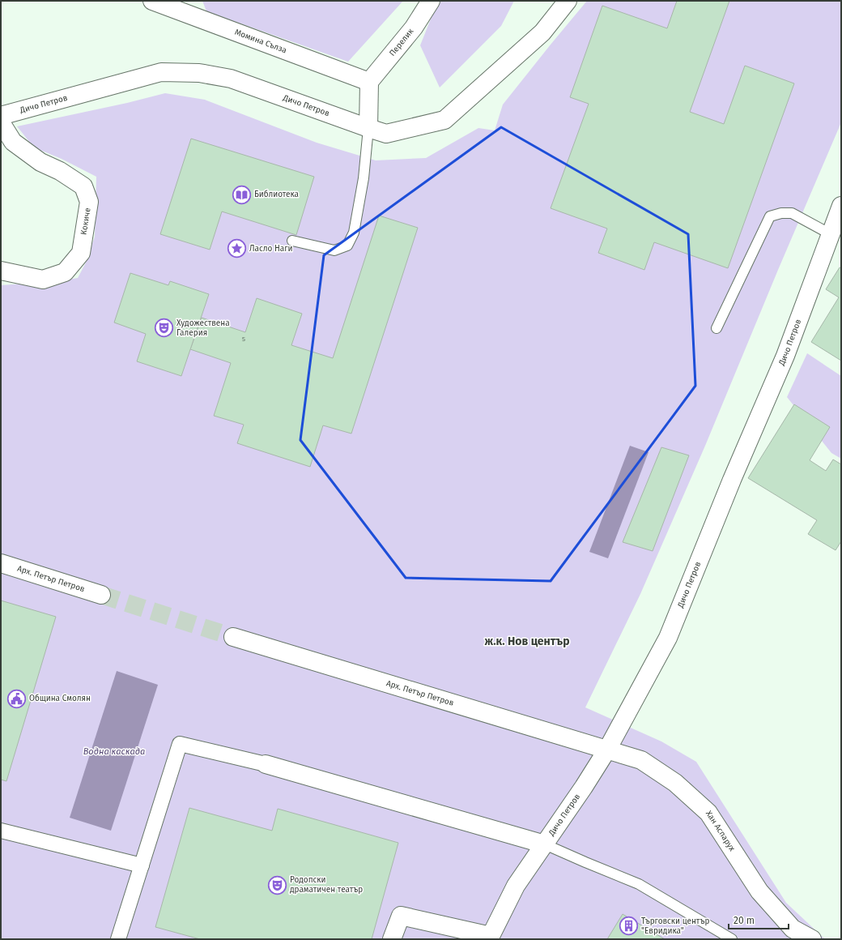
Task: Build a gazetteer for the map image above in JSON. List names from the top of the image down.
{
  "streets": {
    "street": [
      "Момина Сълза",
      "Перелик",
      "Дичо Петров",
      "Кокиче",
      "Арх. Петър Петров",
      "Хан Аспарух"
    ]
  },
  "crossings": [
    ["Момина Сълза", "Перелик"],
    ["Дичо Петров", "Арх. Петър Петров"],
    ["Дичо Петров", "Хан Аспарух"],
    ["Арх. Петър Петров", "Хан Аспарух"]
  ],
  "districts": ["ж.к. Нов център"],
  "water": ["Водна каскада"],
  "places": {
    "library": ["Библиотека"],
    "place": ["Ласло Наги"],
    "theatre": ["Художествена Галерия", "Родопски драматичен театър"],
    "public building": ["Община Смолян"],
    "building": ["Търговски център \"Евридика\""]
  },
  "house_numbers": ["5"],
  "scale_bar": "20 m"
}
